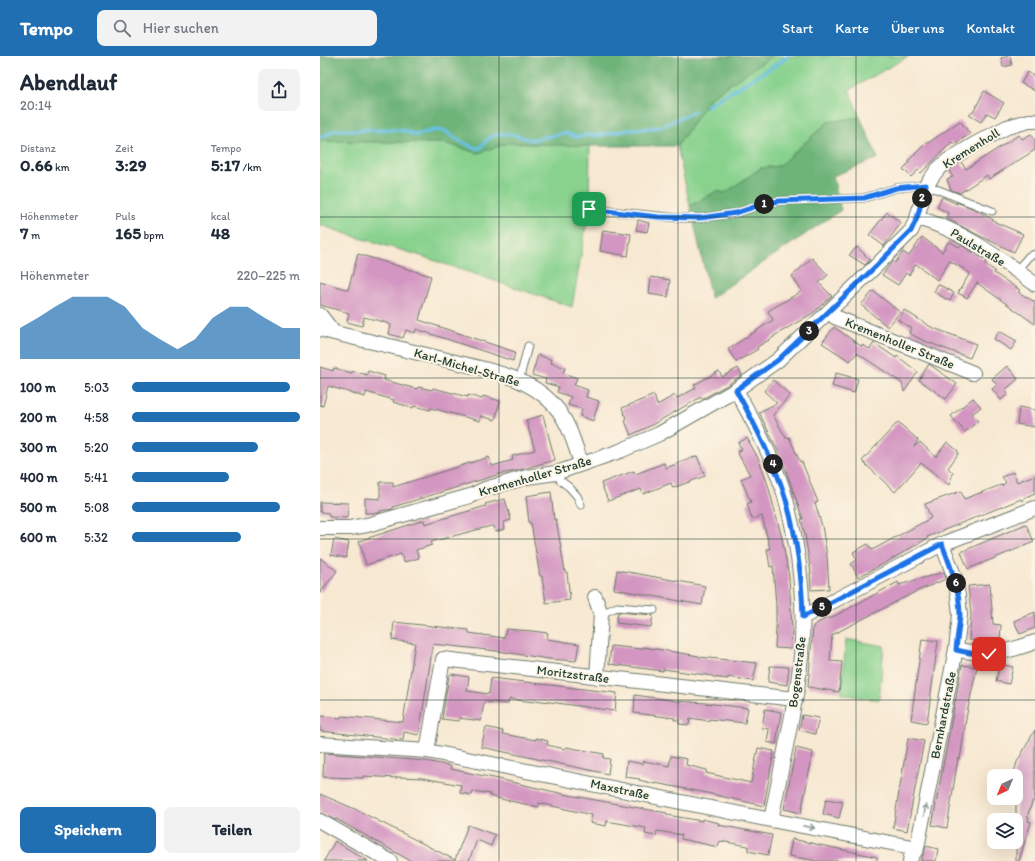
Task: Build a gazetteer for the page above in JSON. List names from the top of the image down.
{
  "streets": {
    "street": [
      "Kremenholl",
      "Paulstraße",
      "Kremenholler Straße",
      "Karl-Michel-Straße",
      "Bogenstraße",
      "Moritzstraße",
      "Bernhardstraße",
      "Maxstraße"
    ]
  },
  "crossings": [
    ["Kremenholl", "Paulstraße"],
    ["Kremenholl", "Kremenholler Straße"],
    ["Paulstraße", "Kremenholler Straße"],
    ["Kremenholler Straße", "Karl-Michel-Straße"],
    ["Kremenholler Straße", "Bogenstraße"],
    ["Bogenstraße", "Moritzstraße"],
    ["Bogenstraße", "Maxstraße"],
    ["Moritzstraße", "Maxstraße"],
    ["Bernhardstraße", "Maxstraße"]
  ],
  "one_way": ["Bernhardstraße"],
  "north": "bottom left",
  "page": {
    "header": "Tempo",
    "search": "Hier suchen",
    "nav": [
      "Start",
      "Karte",
      "Über uns",
      "Kontakt"
    ],
    "heading": ["Abendlauf", "20:14"],
    "stats": [
      ["Distanz", "0.66 km"],
      ["Zeit", "3:29"],
      ["Tempo", "5:17 /km"],
      ["Höhenmeter", "7 m"],
      ["Puls", "165 bpm"],
      ["kcal", "48"]
    ],
    "pins": [
      "2",
      "1",
      "3",
      "4",
      "6",
      "5"
    ],
    "chart": ["Höhenmeter", "220–225 m"],
    "list": [
      {
        "name": "100 m",
        "note": "5:03"
      },
      {
        "name": "200 m",
        "note": "4:58"
      },
      {
        "name": "300 m",
        "note": "5:20"
      },
      {
        "name": "400 m",
        "note": "5:41"
      },
      {
        "name": "500 m",
        "note": "5:08"
      },
      {
        "name": "600 m",
        "note": "5:32"
      }
    ],
    "buttons": ["Speichern", "Teilen"]
  }
}
